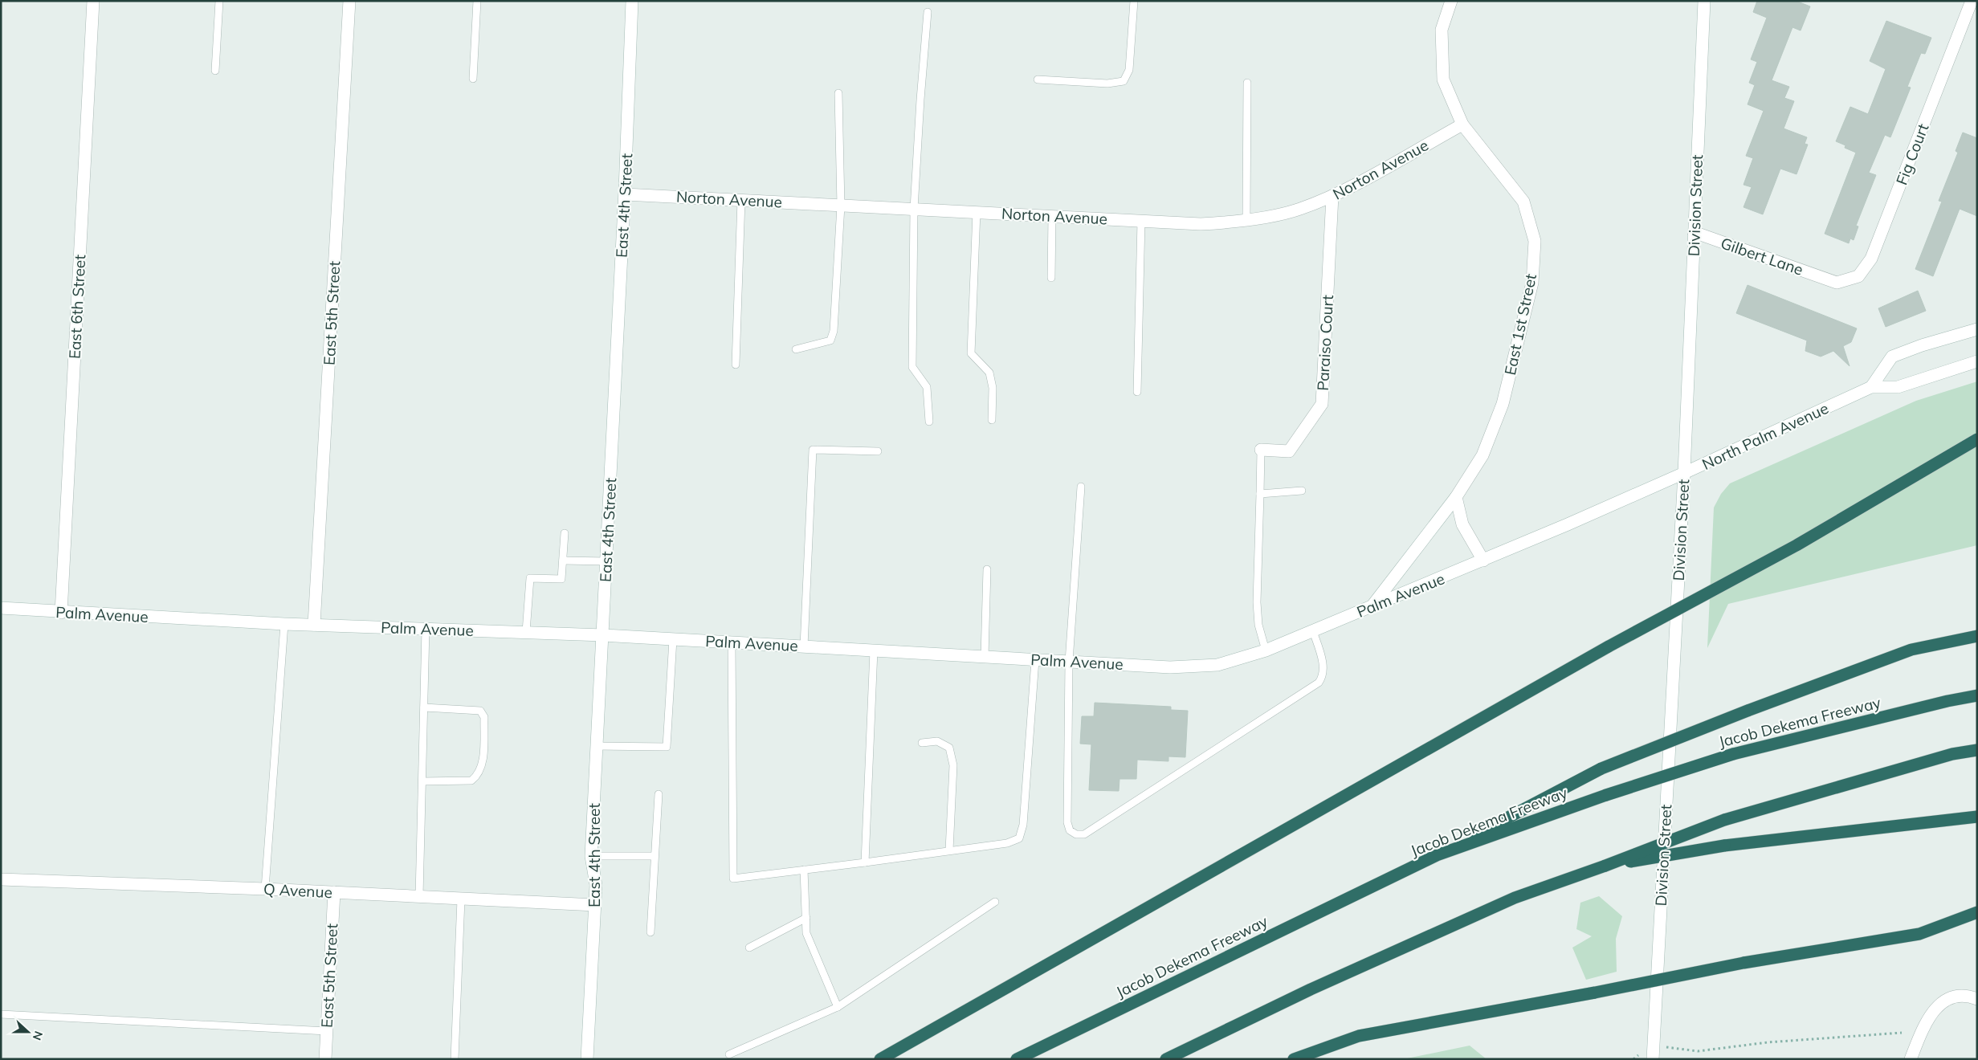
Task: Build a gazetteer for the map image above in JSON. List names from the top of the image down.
{
  "streets": {
    "highway": ["Jacob Dekema Freeway"],
    "street": [
      "Fig Court",
      "Norton Avenue",
      "East 4th Street",
      "Division Street",
      "Gilbert Lane",
      "East 6th Street",
      "East 5th Street",
      "East 1st Street",
      "Paraiso Court",
      "North Palm Avenue",
      "Palm Avenue",
      "Q Avenue"
    ]
  },
  "crossings": [
    ["Fig Court", "Gilbert Lane"],
    ["Norton Avenue", "East 4th Street"],
    ["Norton Avenue", "East 1st Street"],
    ["Norton Avenue", "Paraiso Court"],
    ["East 4th Street", "Palm Avenue"],
    ["East 4th Street", "Q Avenue"],
    ["Division Street", "Gilbert Lane"],
    ["Division Street", "North Palm Avenue"],
    ["East 6th Street", "Palm Avenue"],
    ["East 5th Street", "Palm Avenue"],
    ["East 5th Street", "Q Avenue"],
    ["East 1st Street", "Palm Avenue"],
    ["North Palm Avenue", "Palm Avenue"]
  ],
  "north": "right"
}
